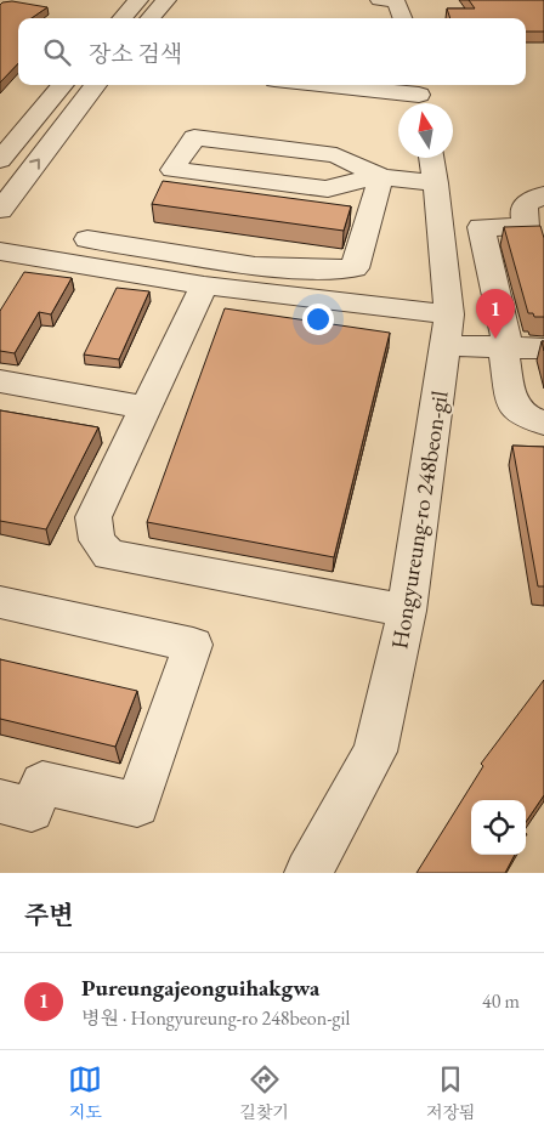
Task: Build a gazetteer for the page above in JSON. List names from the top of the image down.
{
  "streets": {
    "street": ["Hongyureung-ro 248beon-gil"]
  },
  "north": "top",
  "page": {
    "search": "장소 검색",
    "pins": "1",
    "heading": "주변",
    "list": [
      {
        "mark": "1",
        "name": "Pureungajeonguihakgwa",
        "note": "병원 · Hongyureung-ro 248beon-gil",
        "value": "40 m"
      }
    ],
    "nav": ["지도", "길찾기", "저장됨"]
  }
}
